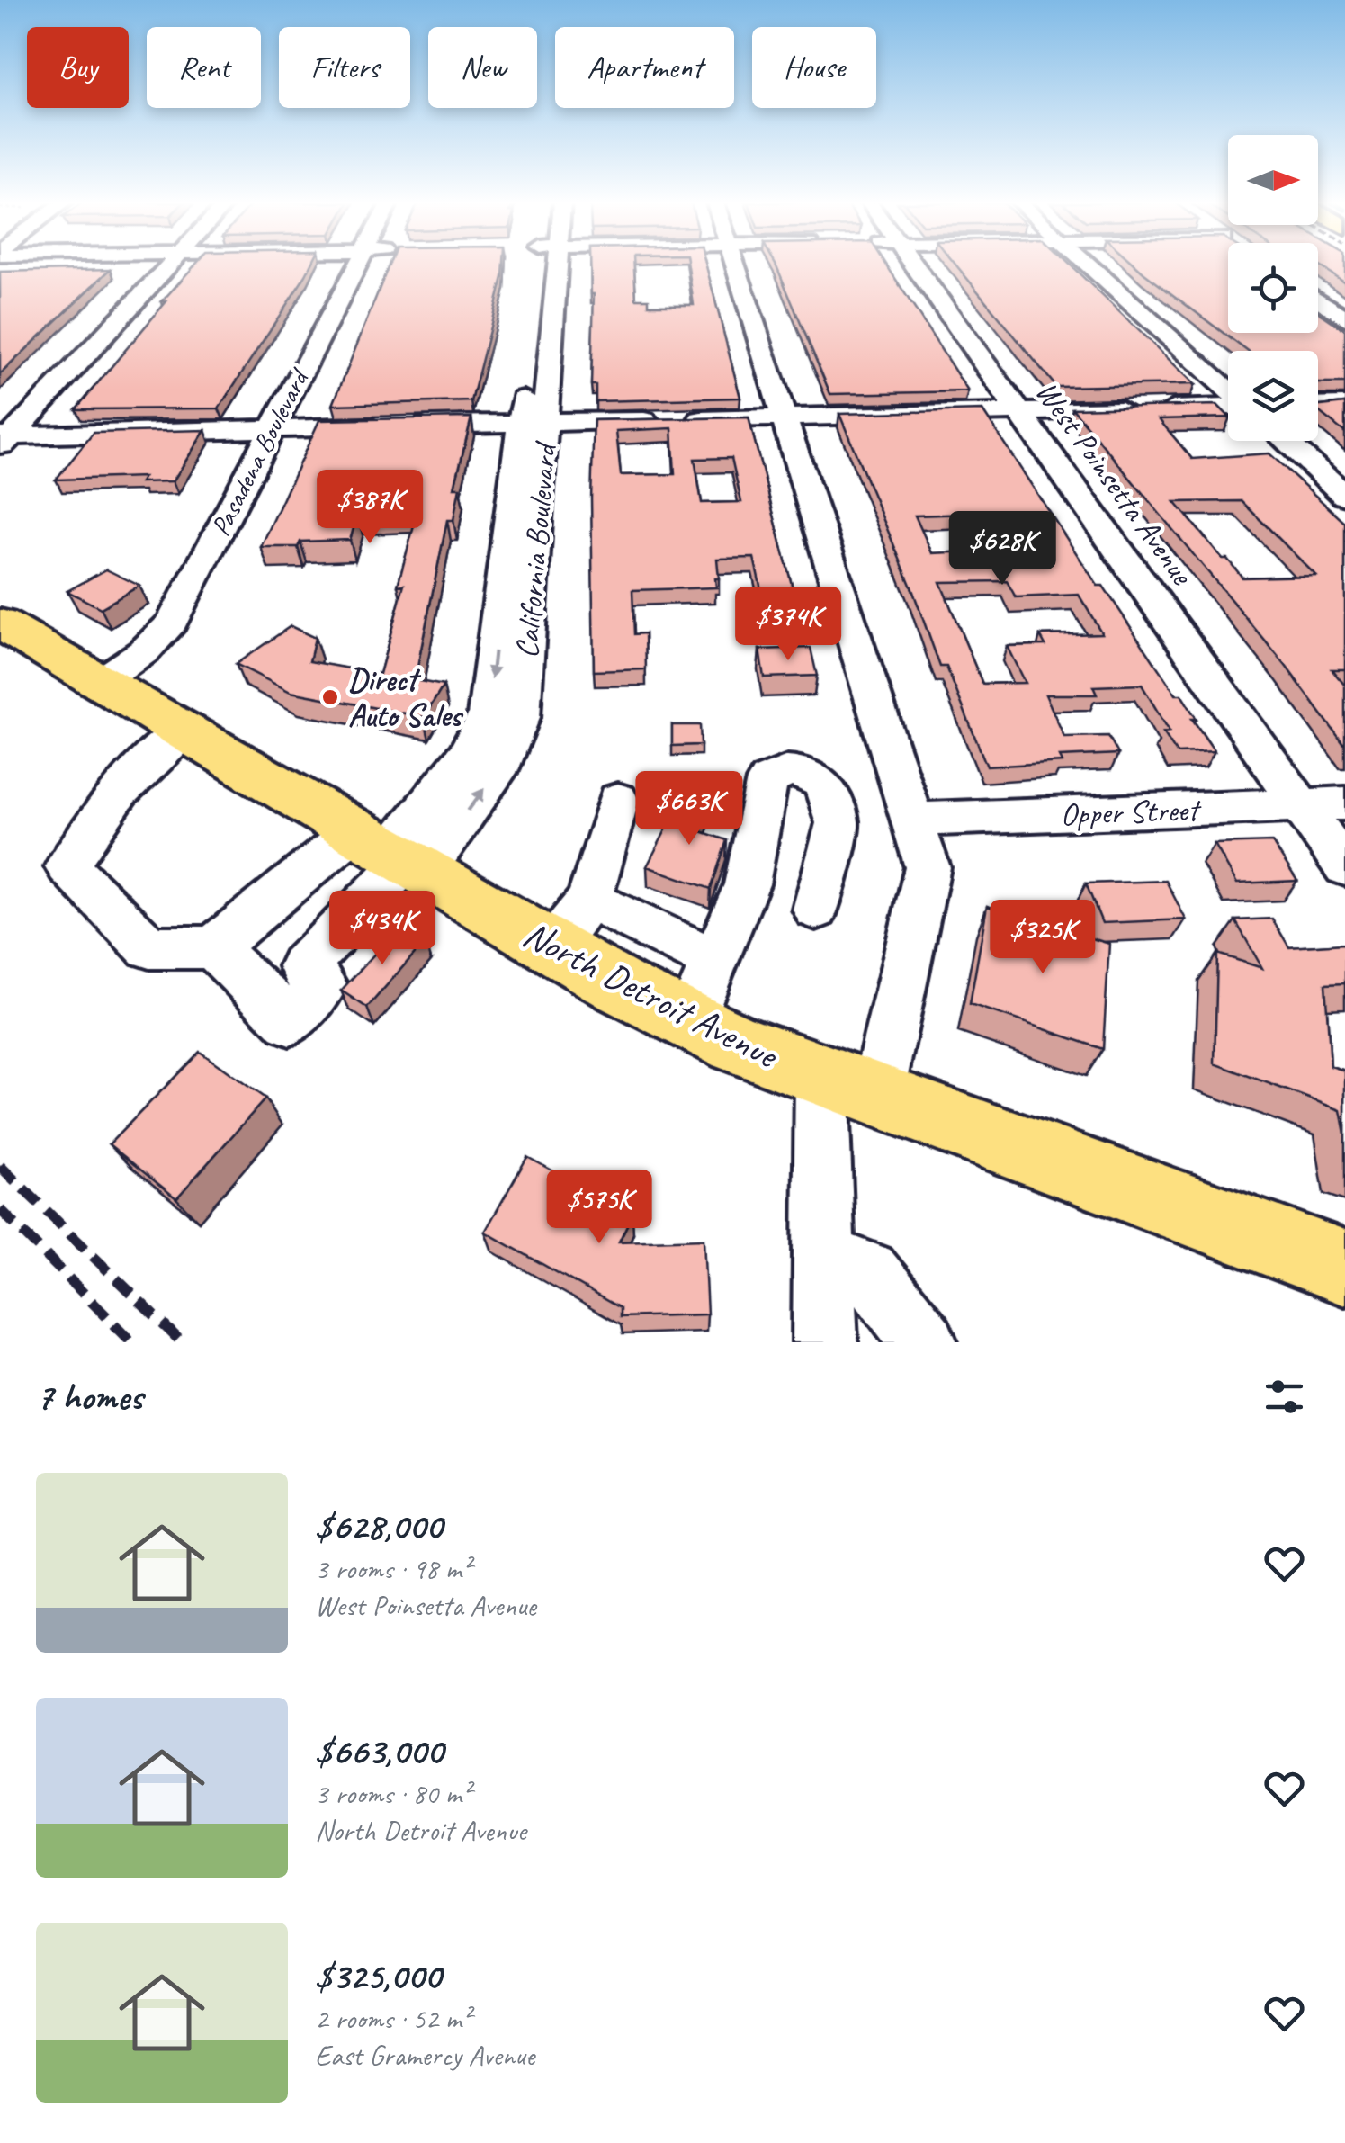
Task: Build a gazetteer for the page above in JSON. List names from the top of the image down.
{
  "streets": {
    "main road": ["North Detroit Avenue"],
    "street": [
      "Pasadena Boulevard",
      "West Poinsetta Avenue",
      "California Boulevard",
      "Opper Street"
    ]
  },
  "crossings": [
    ["Pasadena Boulevard", "North Detroit Avenue"],
    ["West Poinsetta Avenue", "Opper Street"],
    ["California Boulevard", "North Detroit Avenue"]
  ],
  "places": ["Direct Auto Sales"],
  "north": "right",
  "page": {
    "chip": [
      "Buy",
      "Rent",
      "Filters",
      "New",
      "Apartment",
      "House"
    ],
    "price": [
      "$387K",
      "$628K",
      "$374K",
      "$663K",
      "$434K",
      "$325K",
      "$575K"
    ],
    "heading": "7 homes",
    "list": [
      {
        "name": "$628,000",
        "note": "3 rooms · 98 m² · West Poinsetta Avenue"
      },
      {
        "name": "$663,000",
        "note": "3 rooms · 80 m² · North Detroit Avenue"
      },
      {
        "name": "$325,000",
        "note": "2 rooms · 52 m² · East Gramercy Avenue"
      }
    ]
  }
}
